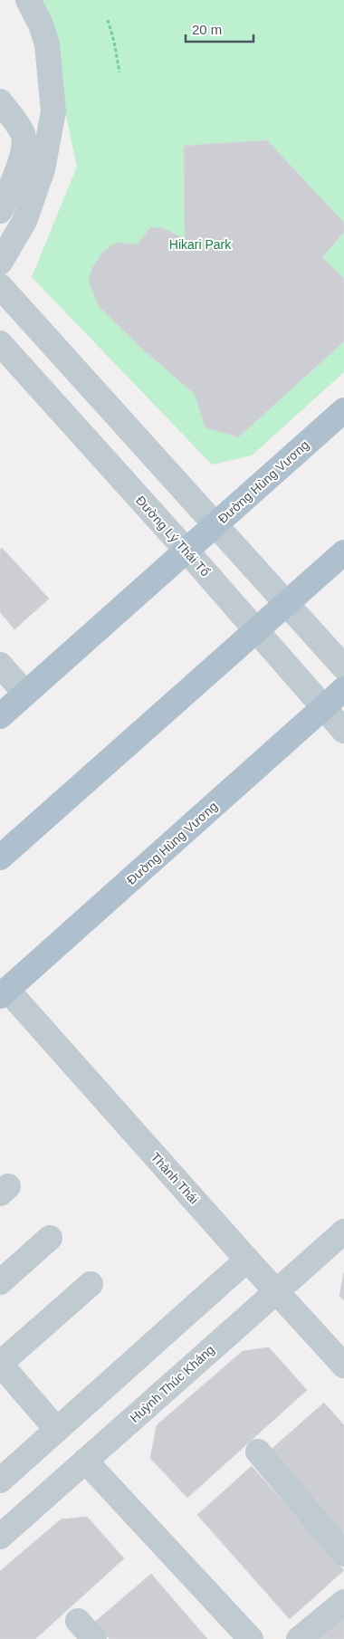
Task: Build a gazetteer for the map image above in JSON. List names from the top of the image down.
{
  "streets": {
    "main road": ["Đường Hùng Vương"],
    "street": ["Đường Lý Thái Tổ", "Thành Thái", "Huỳnh Thúc Kháng"]
  },
  "crossings": [
    ["Đường Hùng Vương", "Đường Lý Thái Tổ"],
    ["Đường Hùng Vương", "Thành Thái"],
    ["Thành Thái", "Huỳnh Thúc Kháng"]
  ],
  "parks": ["Hikari Park"],
  "scale_bar": "20 m"
}
